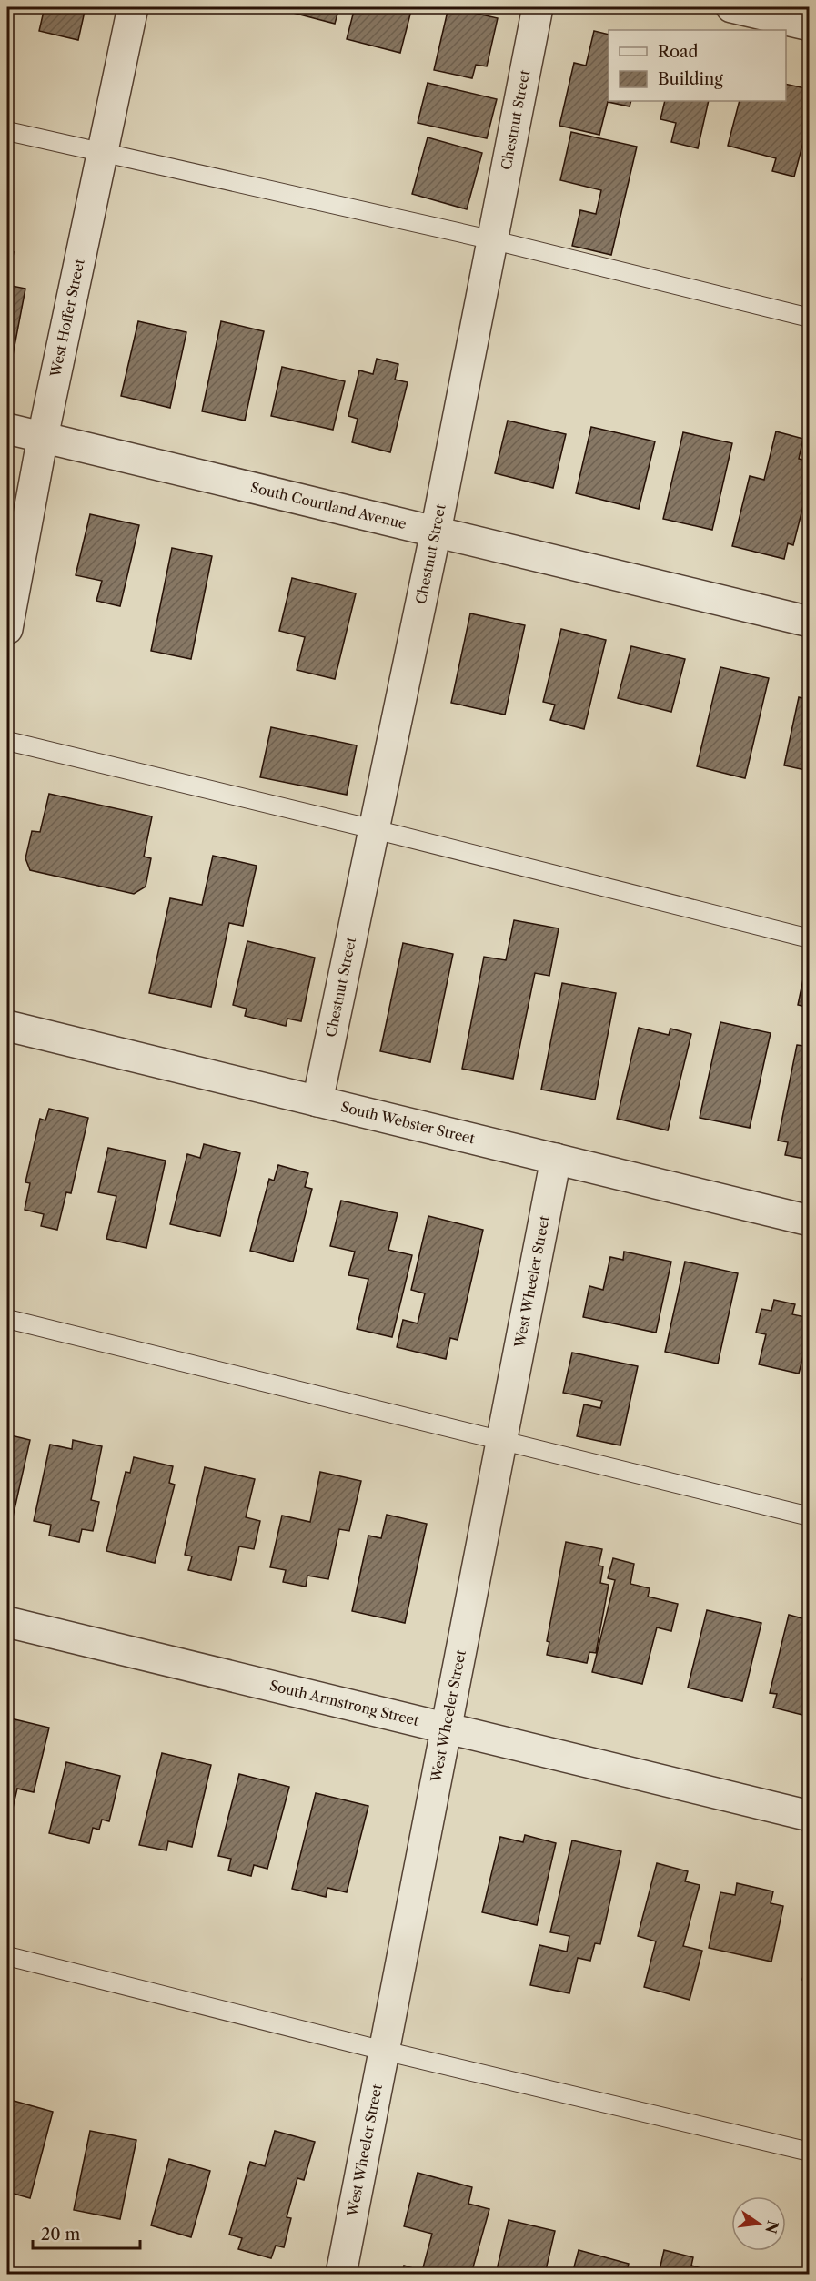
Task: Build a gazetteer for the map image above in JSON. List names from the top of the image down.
{
  "streets": {
    "street": [
      "Chestnut Street",
      "West Hoffer Street",
      "South Courtland Avenue",
      "South Webster Street",
      "West Wheeler Street",
      "South Armstrong Street"
    ]
  },
  "crossings": [
    ["Chestnut Street", "South Courtland Avenue"],
    ["Chestnut Street", "South Webster Street"],
    ["West Hoffer Street", "South Courtland Avenue"],
    ["South Webster Street", "West Wheeler Street"],
    ["West Wheeler Street", "South Armstrong Street"]
  ],
  "legend": ["Road", "Building"],
  "scale_bar": "20 m",
  "north": "right"
}
